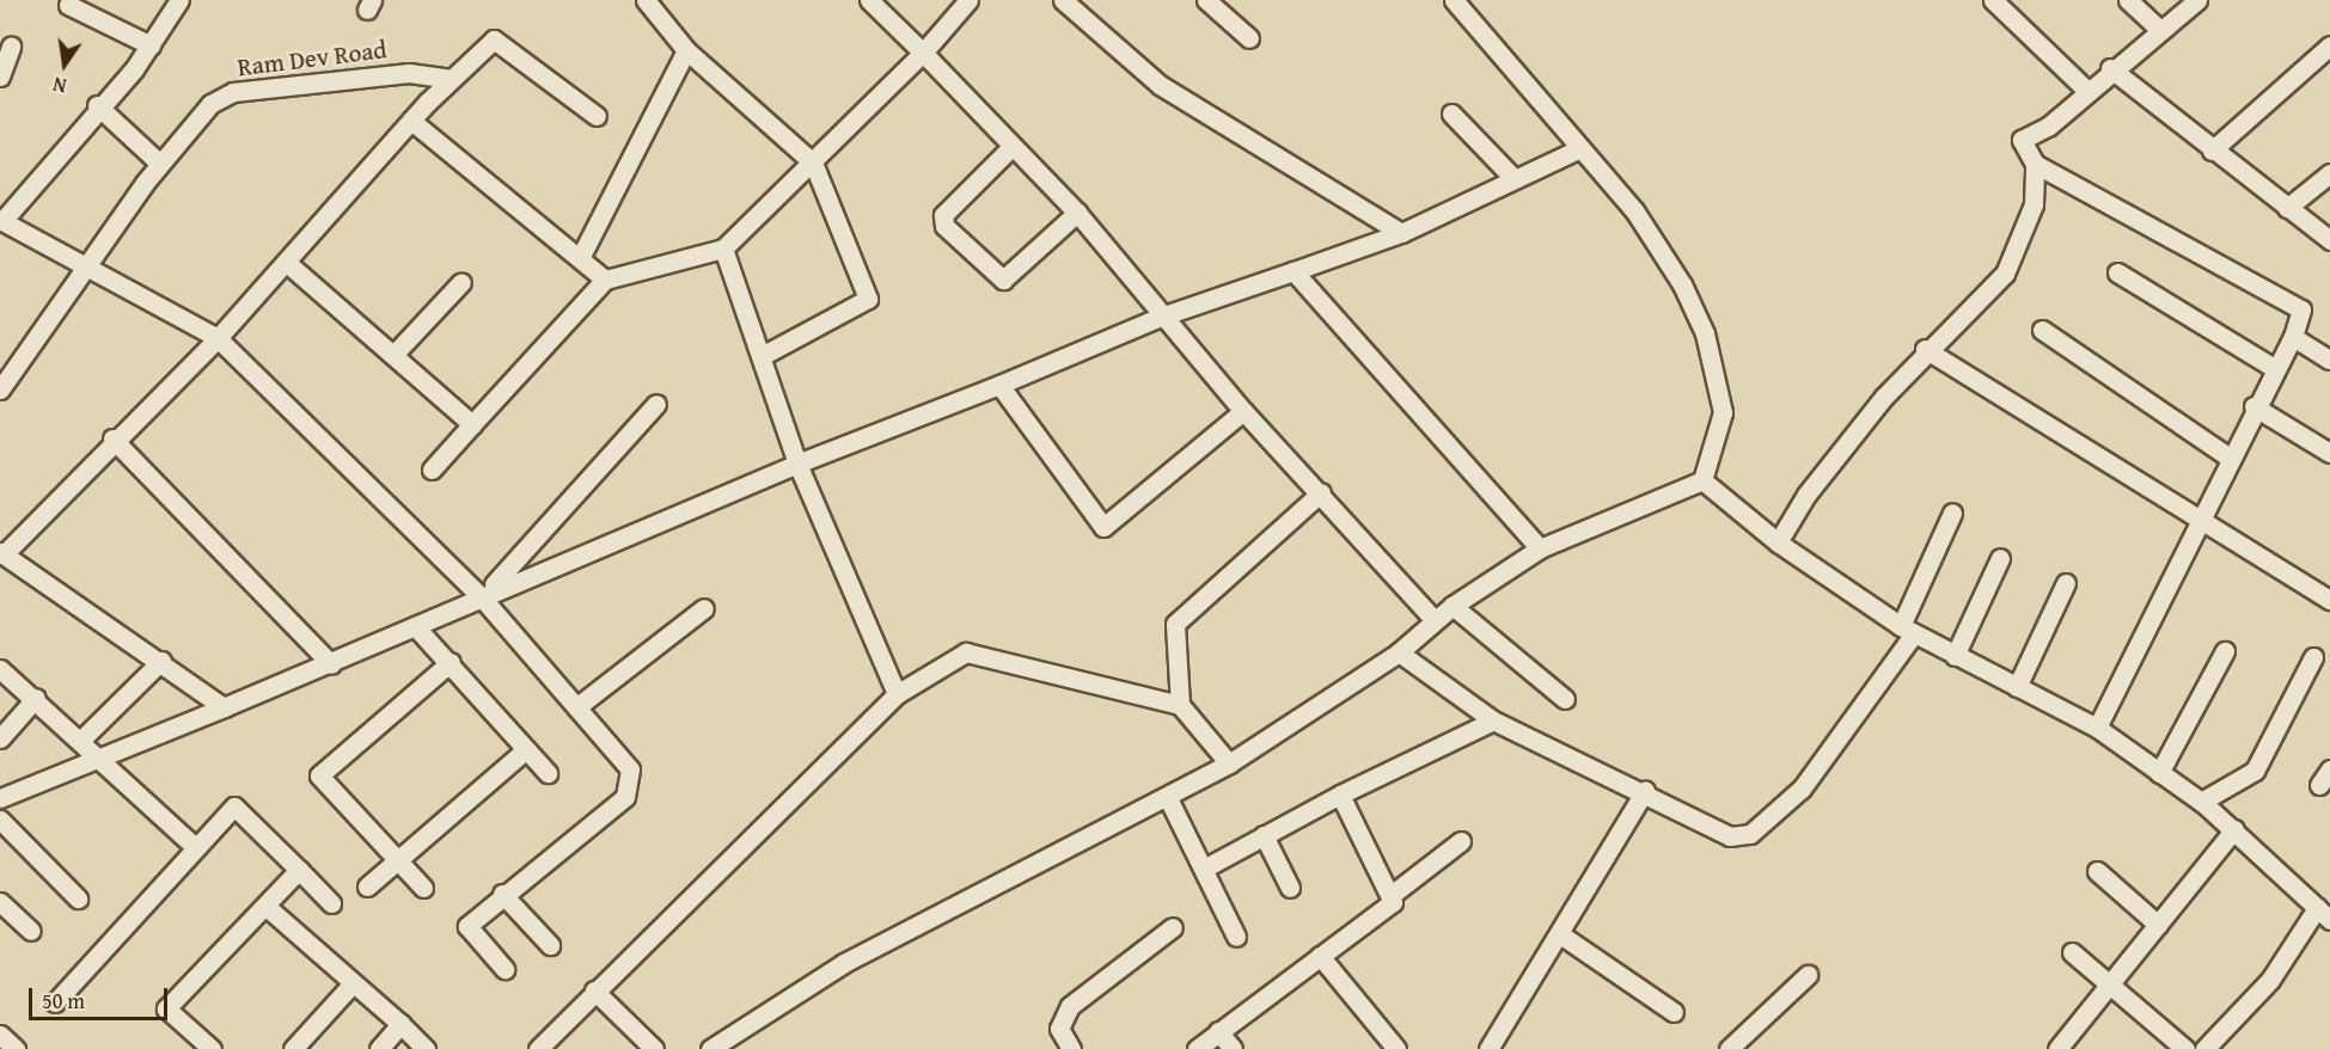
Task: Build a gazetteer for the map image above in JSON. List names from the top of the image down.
{
  "streets": {
    "street": ["Ram Dev Road"]
  },
  "scale_bar": "50 m",
  "north": "bottom"
}
